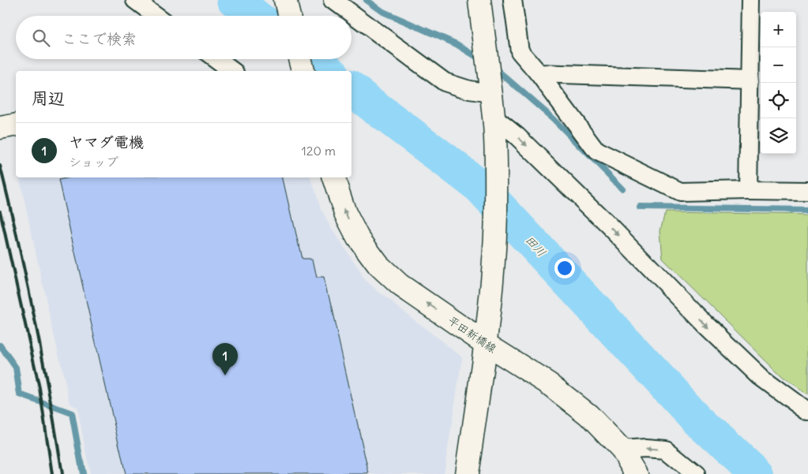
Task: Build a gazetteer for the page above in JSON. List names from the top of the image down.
{
  "streets": {
    "street": ["平田新橋線"]
  },
  "water": ["田川"],
  "page": {
    "map_buttons": ["+", "−"],
    "search": "ここで検索",
    "heading": "周辺",
    "list": [
      {
        "mark": "1",
        "name": "ヤマダ電機",
        "note": "ショップ",
        "value": "120 m"
      }
    ],
    "pins": "1"
  }
}
